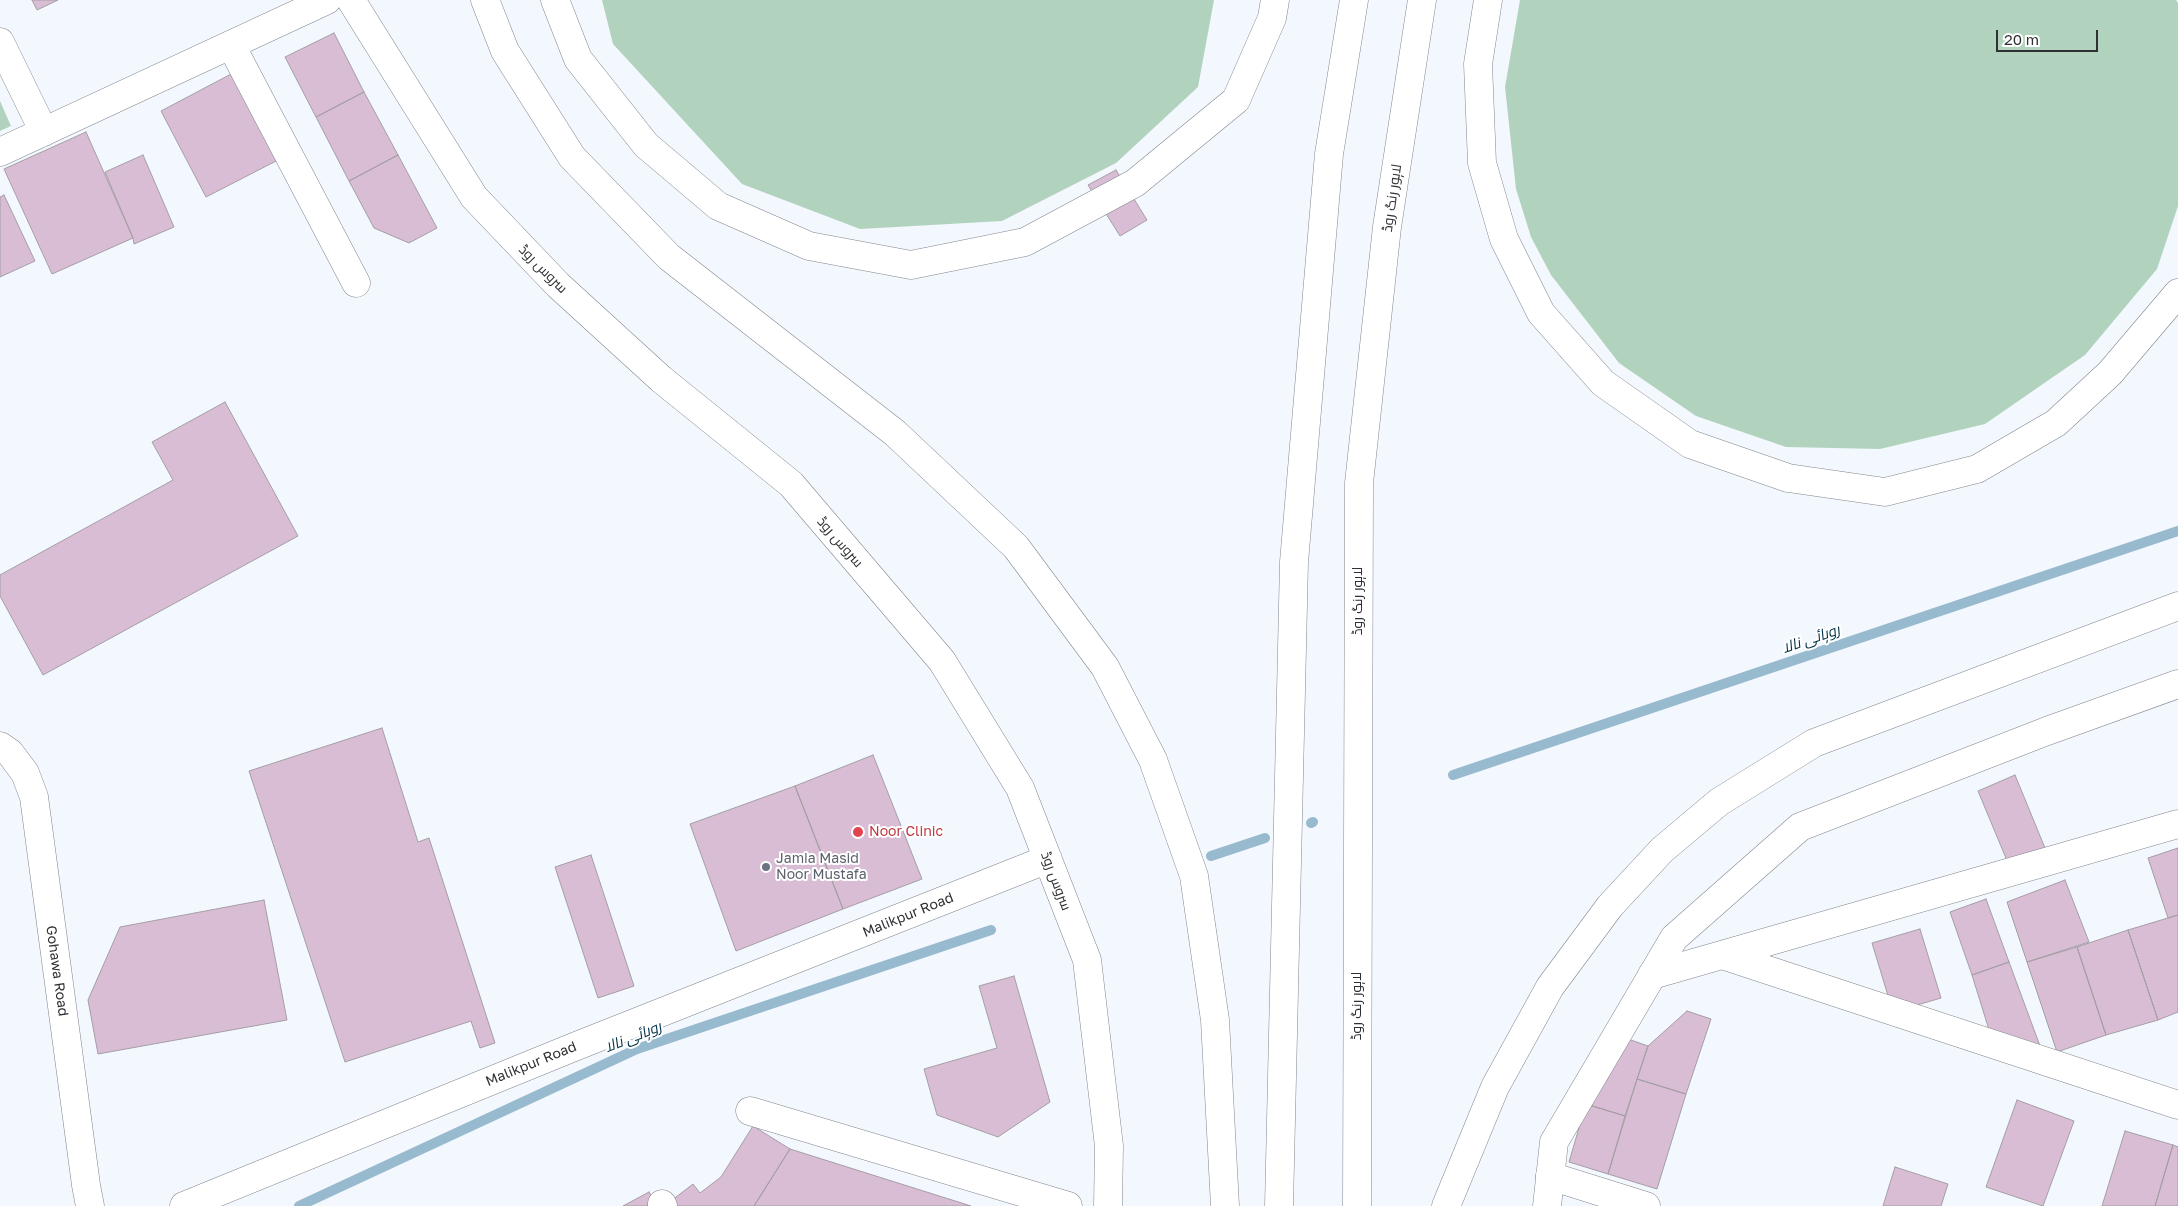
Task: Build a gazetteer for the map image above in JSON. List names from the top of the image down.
{
  "streets": {
    "main road": [
      "لاہور رنگ روڈ",
      "سروس روڈ",
      "Malikpur Road",
      "Gohawa Road"
    ]
  },
  "crossings": [
    ["سروس روڈ", "Malikpur Road"]
  ],
  "water": ["روہائی نالا"],
  "places": ["Noor Clinic", "Jamia Masid Noor Mustafa"],
  "scale_bar": "20 m"
}
